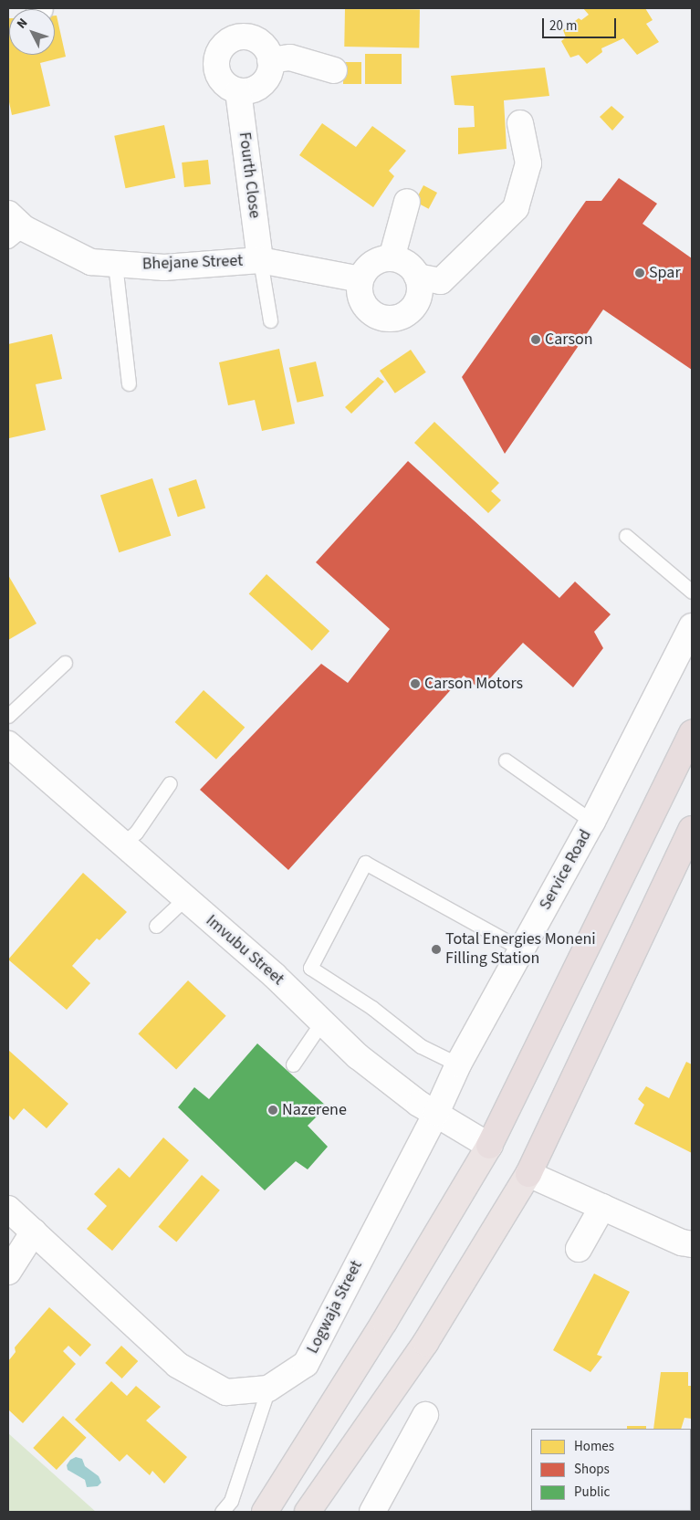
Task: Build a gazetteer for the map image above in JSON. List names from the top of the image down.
{
  "streets": {
    "street": [
      "Fourth Close",
      "Bhejane Street",
      "Service Road",
      "Imvubu Street",
      "Logwaja Street"
    ]
  },
  "crossings": [
    ["Fourth Close", "Bhejane Street"],
    ["Service Road", "Imvubu Street"],
    ["Service Road", "Logwaja Street"],
    ["Imvubu Street", "Logwaja Street"]
  ],
  "places": [
    "Spar",
    "Carson",
    "Carson Motors",
    "Total Energies Moneni Filling Station",
    "Nazerene"
  ],
  "legend": ["Homes", "Shops", "Public"],
  "scale_bar": "20 m",
  "north": "top left"
}
